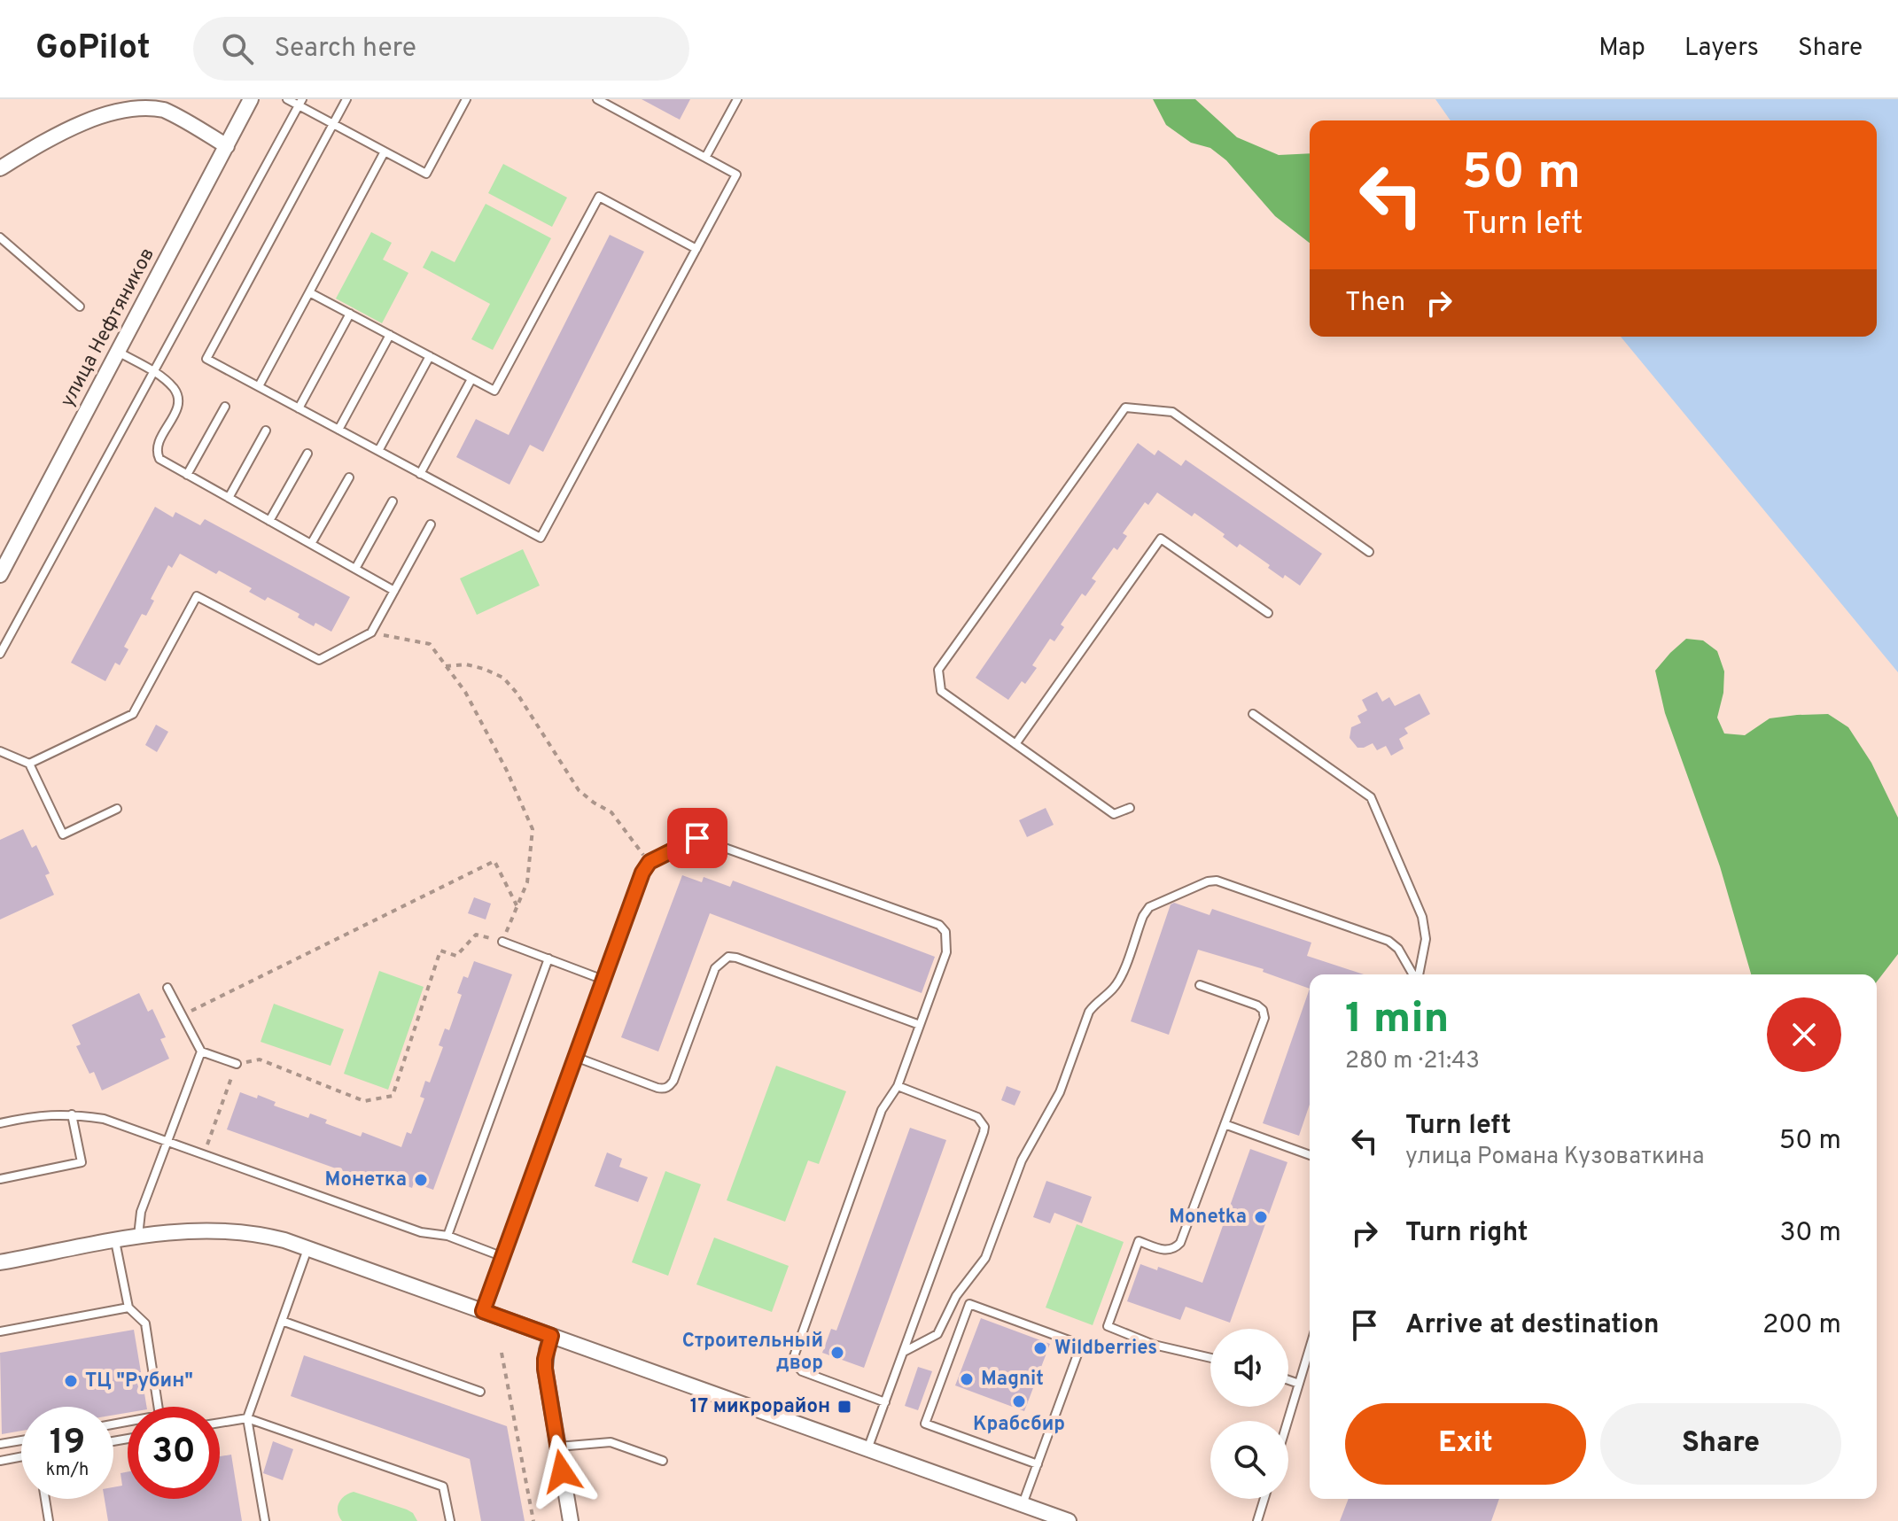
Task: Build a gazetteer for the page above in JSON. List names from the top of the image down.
{
  "streets": {
    "street": ["улица Нефтяников"]
  },
  "places": {
    "other": [
      "Монетка",
      "Monetka",
      "Wildberries",
      "Строительный двор",
      "Magnit",
      "ТЦ \"Рубин\"",
      "Крабсбир"
    ],
    "transit": ["17 микрорайон"]
  },
  "page": {
    "header": "GoPilot",
    "search": "Search here",
    "nav": ["Map", "Layers", "Share"],
    "turn": ["50 m", "Turn left"],
    "then": "Then",
    "heading": ["1 min", "280 m · 21:43"],
    "list": [
      {
        "name": "Turn left",
        "note": "улица Романа Кузоваткина",
        "value": "50 m"
      },
      {
        "name": "Turn right",
        "value": "30 m"
      },
      {
        "name": "Arrive at destination",
        "value": "200 m"
      }
    ],
    "buttons": ["Exit", "Share"],
    "speed": "19 km/h",
    "limit": "30"
  }
}
